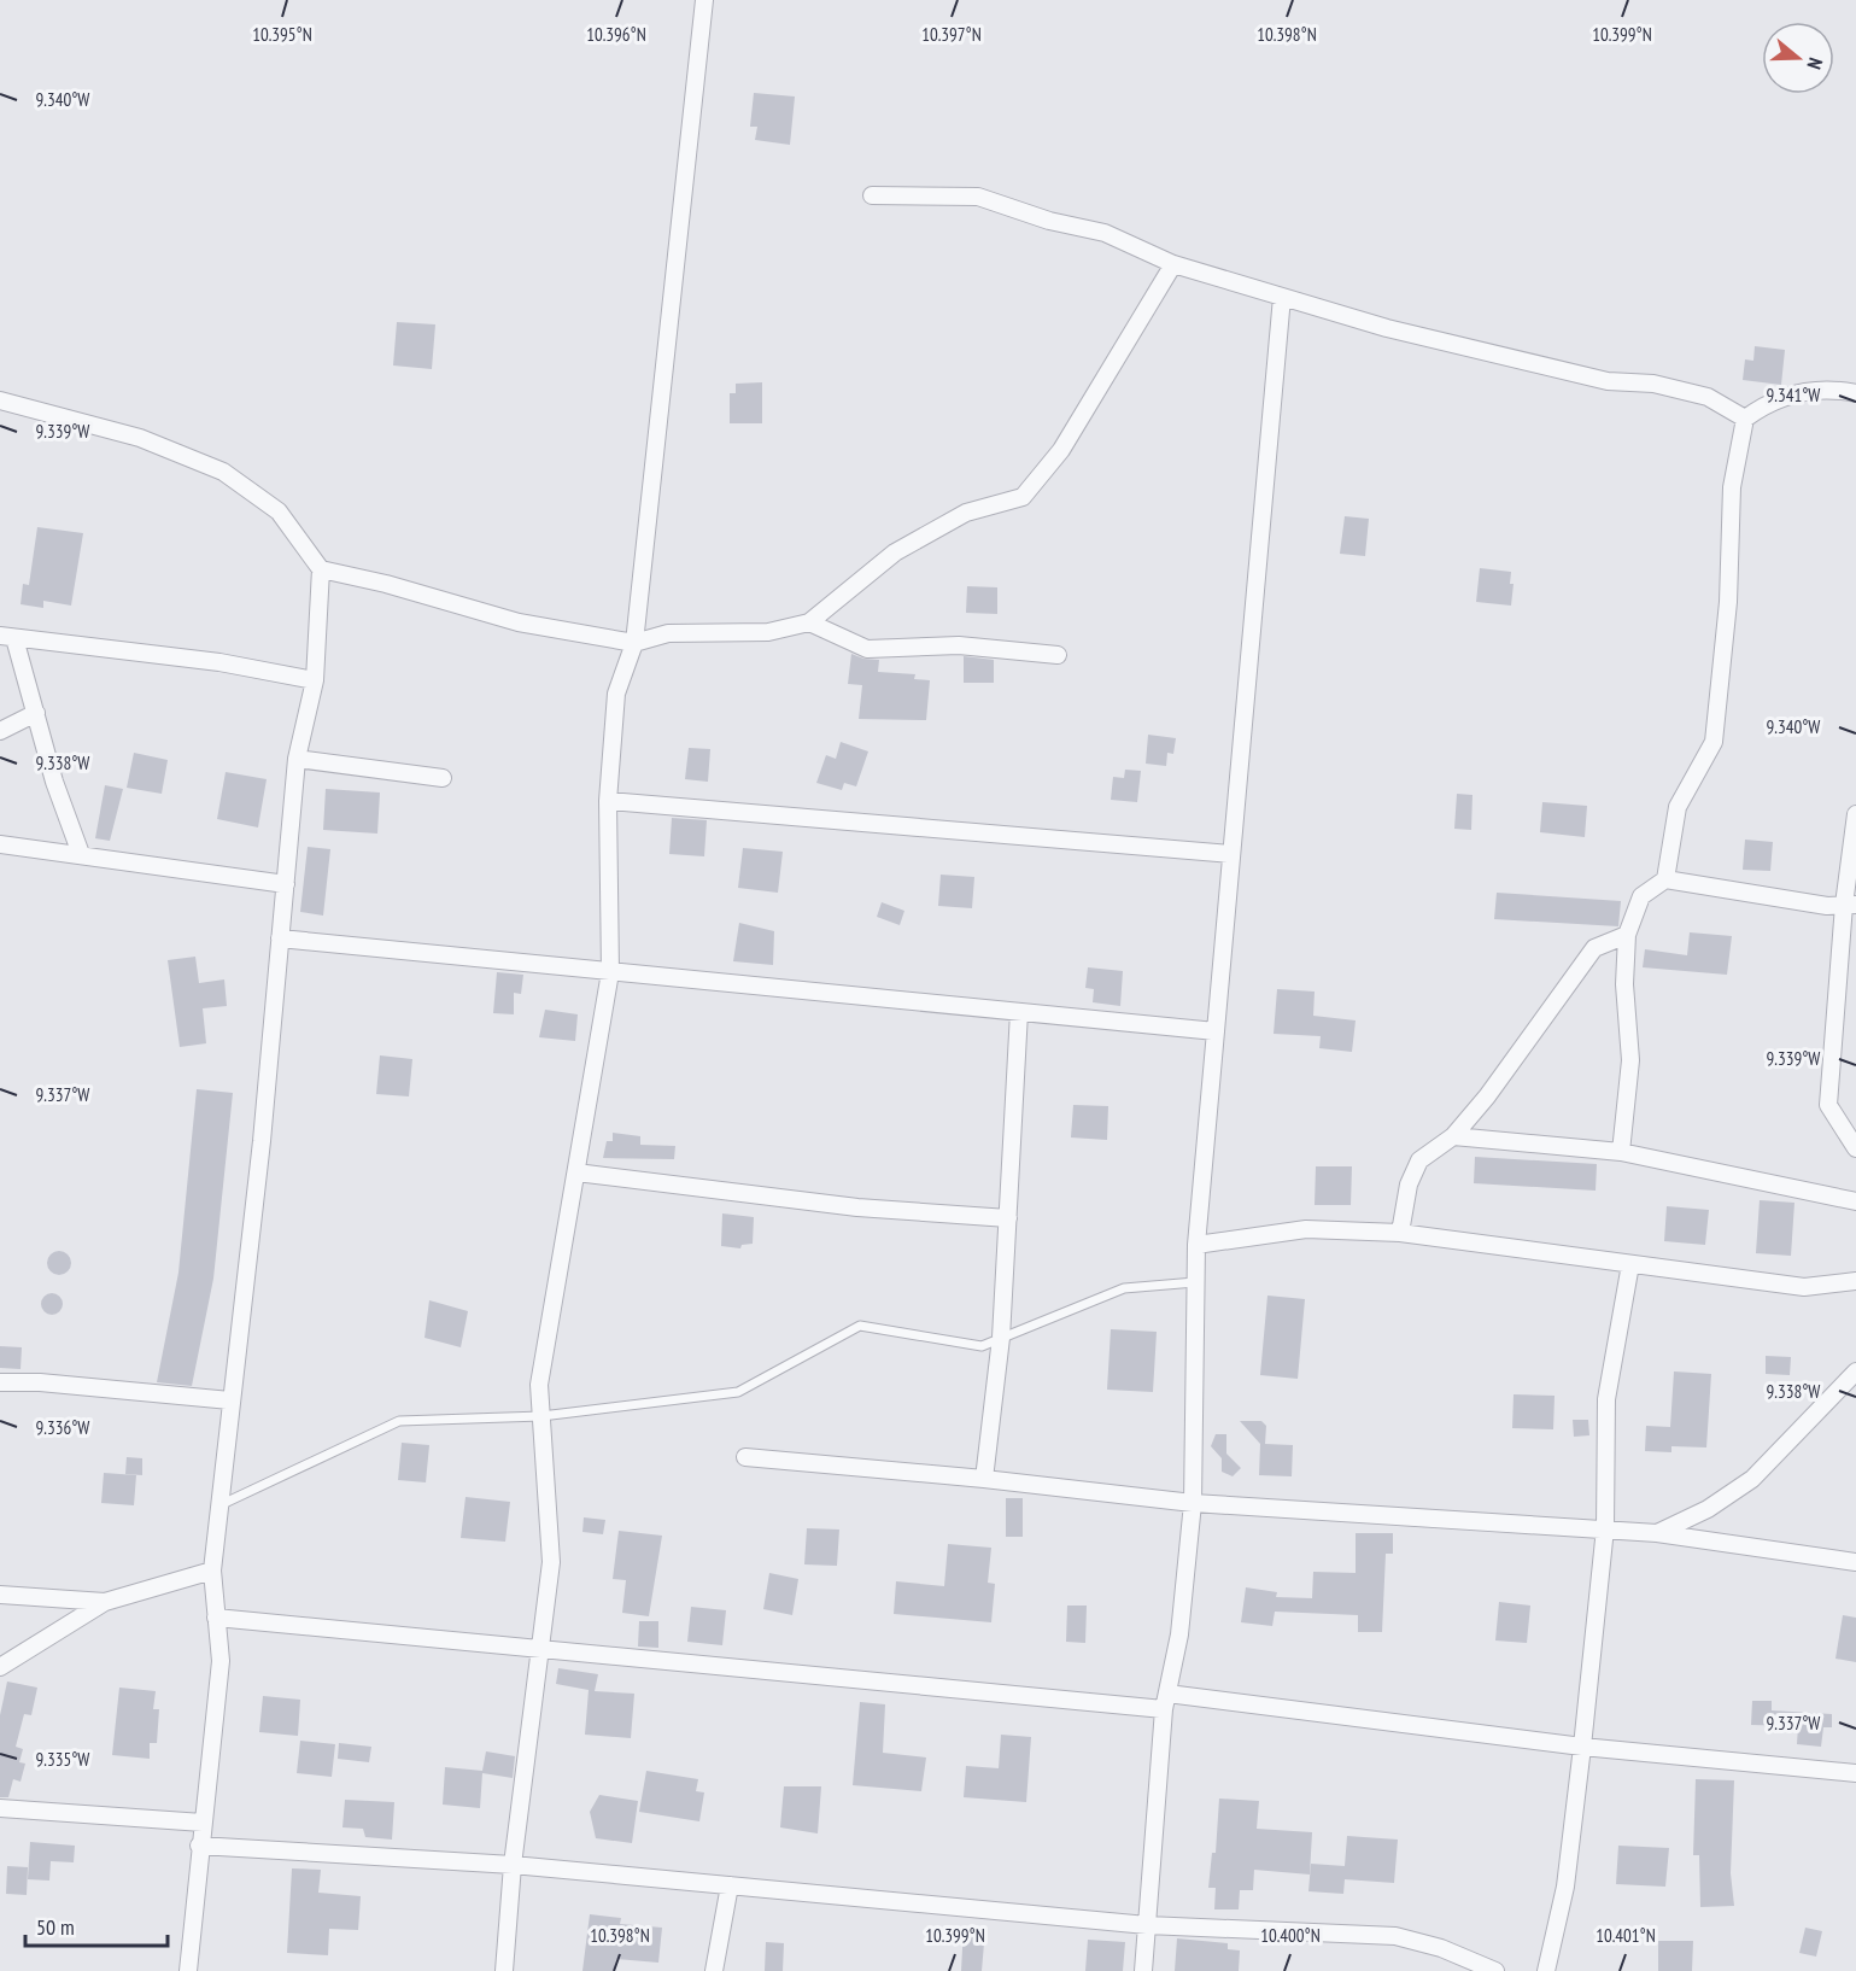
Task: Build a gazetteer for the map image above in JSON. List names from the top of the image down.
{
  "scale_bar": "50 m",
  "north": "right",
  "coordinates": [
    "10.395°N",
    "10.396°N",
    "10.397°N",
    "10.398°N",
    "10.399°N",
    "9.340°W",
    "9.341°W",
    "9.339°W",
    "9.338°W",
    "9.337°W",
    "9.336°W",
    "9.335°W",
    "10.400°N",
    "10.401°N"
  ]
}
